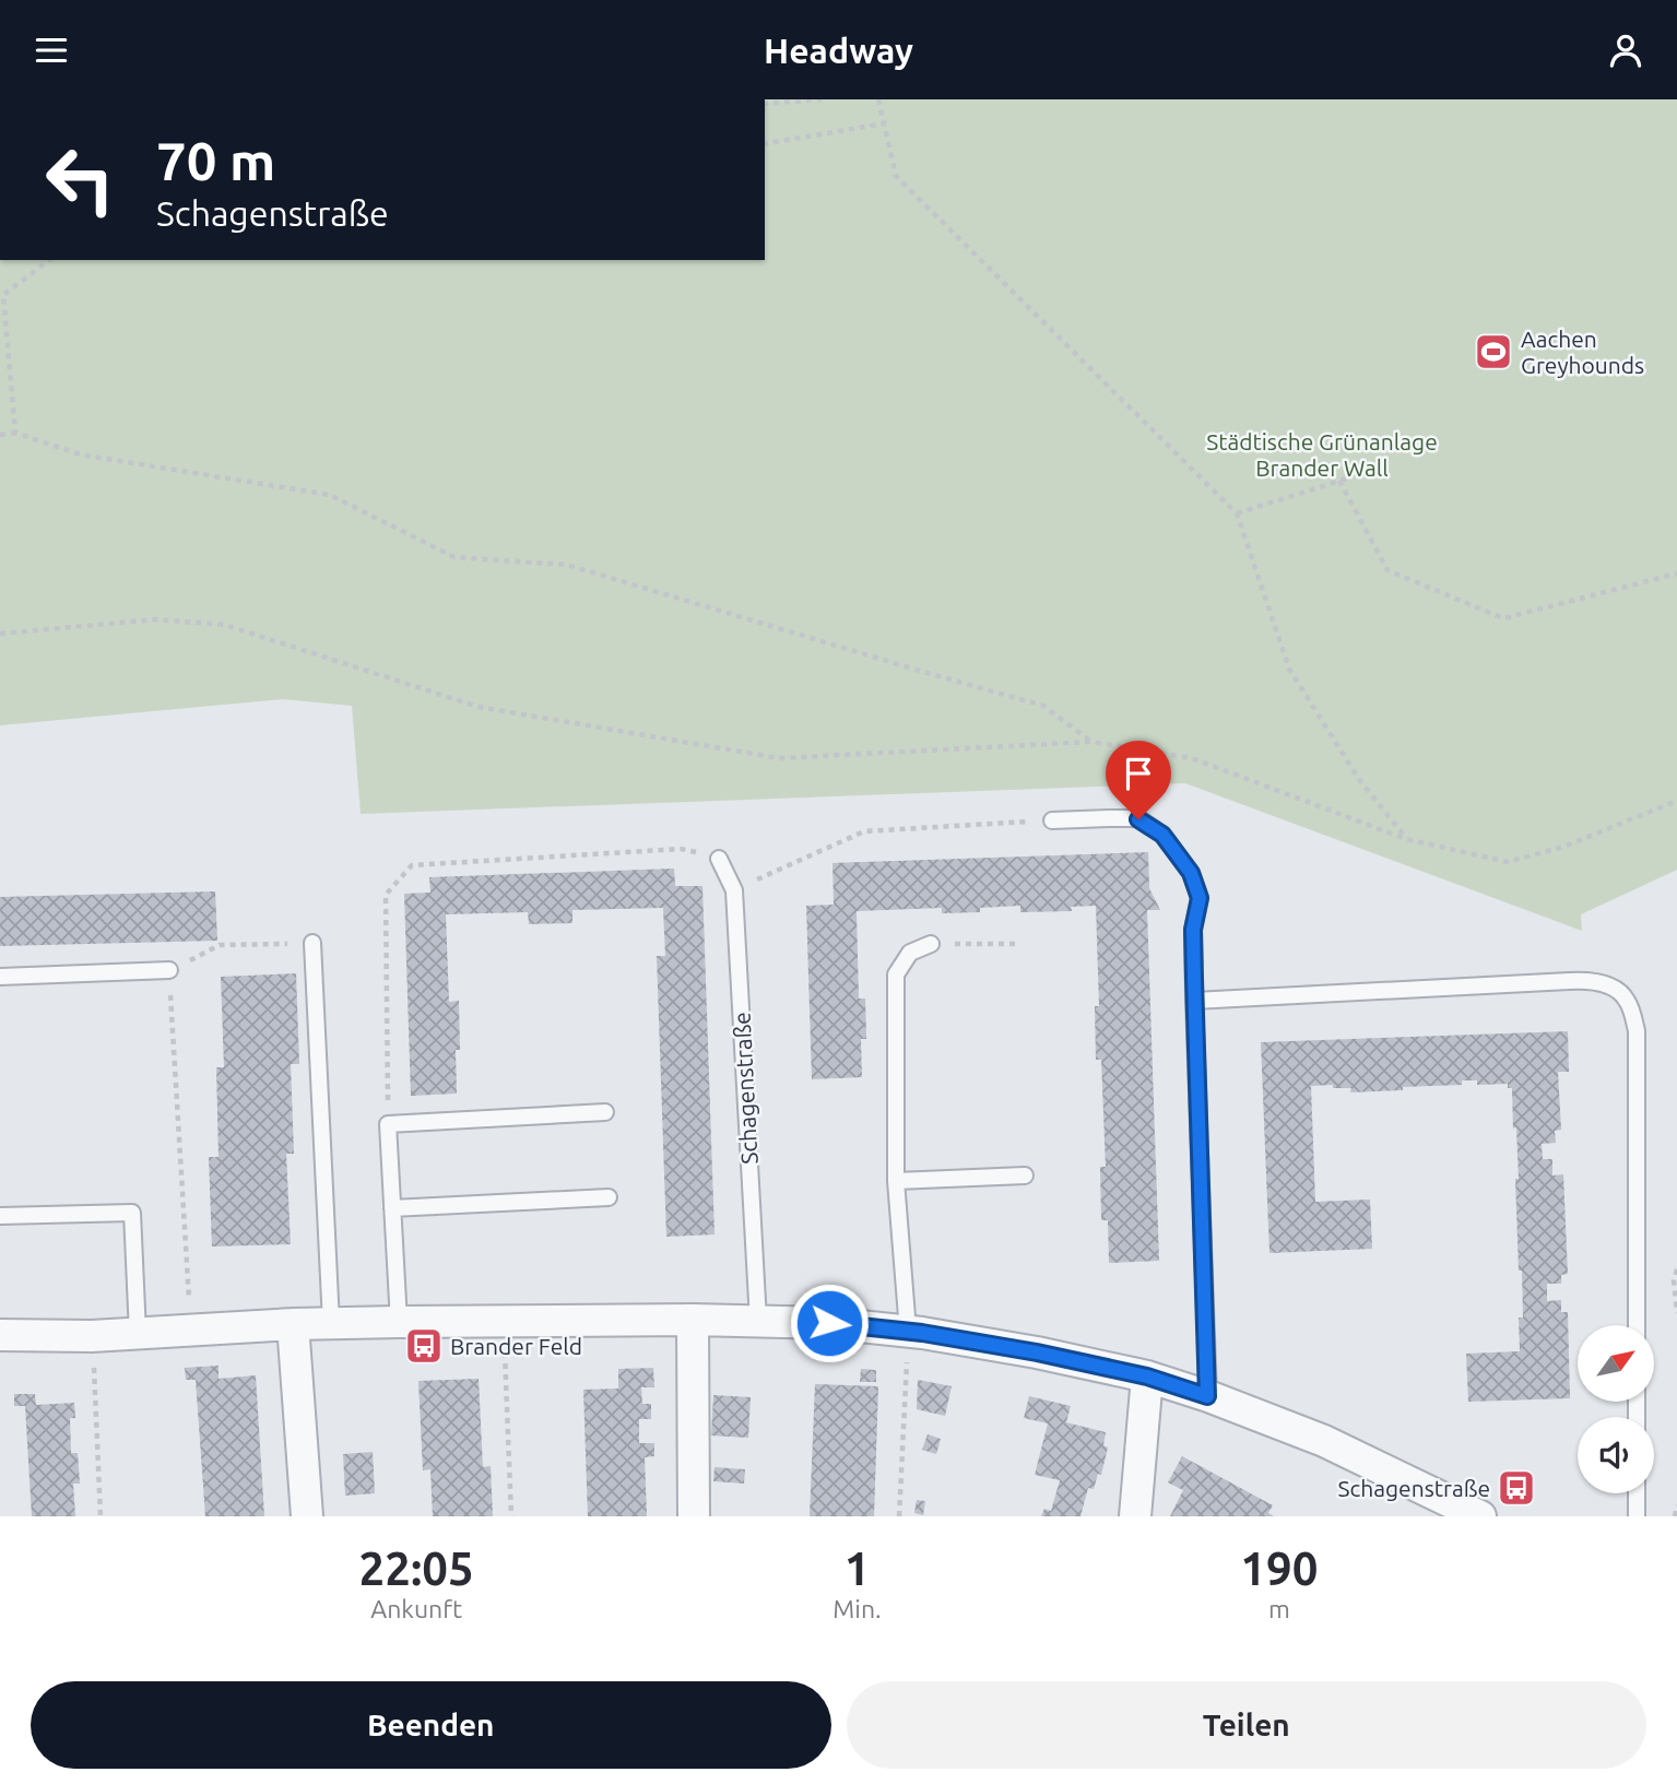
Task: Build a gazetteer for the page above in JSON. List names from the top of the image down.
{
  "streets": {
    "lane": ["Schagenstraße"]
  },
  "parks": ["Städtische Grünanlage Brander Wall"],
  "places": {
    "sports": ["Aachen Greyhounds"],
    "bus stop": ["Brander Feld", "Schagenstraße"]
  },
  "north": "top right",
  "page": {
    "header": "Headway",
    "turn": ["70 m", "Schagenstraße"],
    "eta": [
      "22:05",
      "Ankunft",
      "1",
      "Min.",
      "190",
      "m"
    ],
    "buttons": ["Beenden", "Teilen"]
  }
}
